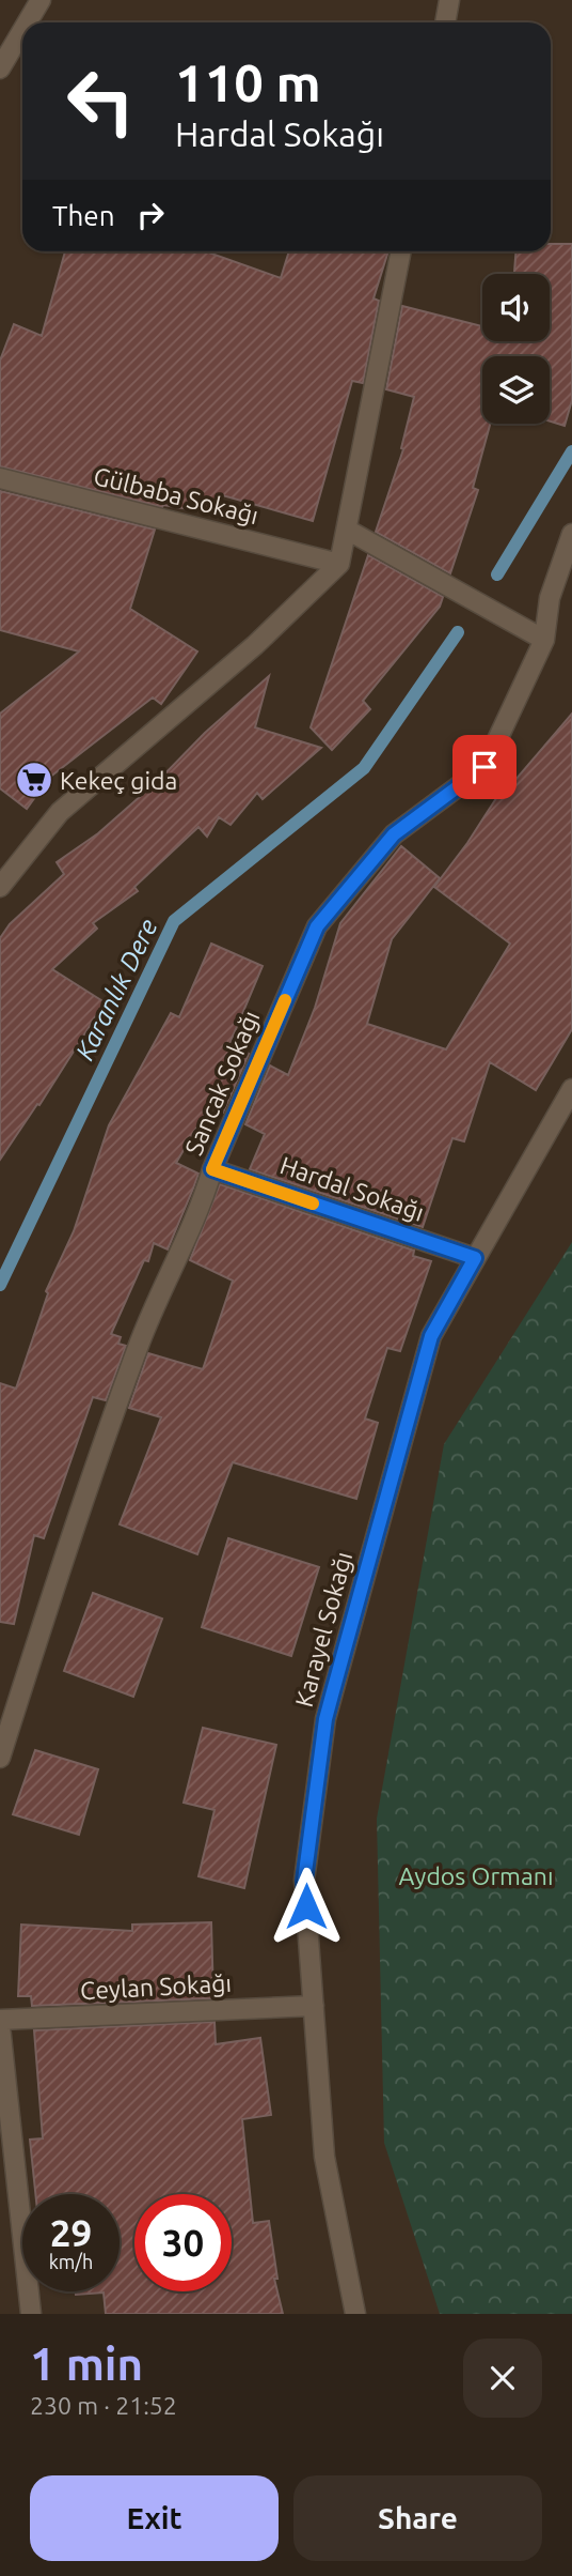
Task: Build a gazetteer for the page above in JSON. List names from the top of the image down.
{
  "streets": {
    "street": [
      "Gülbaba Sokağı",
      "Sancak Sokağı",
      "Hardal Sokağı",
      "Karayel Sokağı",
      "Ceylan Sokağı"
    ]
  },
  "crossings": [
    ["Sancak Sokağı", "Hardal Sokağı"],
    ["Hardal Sokağı", "Karayel Sokağı"],
    ["Karayel Sokağı", "Ceylan Sokağı"]
  ],
  "water": ["Karanlık Dere"],
  "parks": ["Aydos Ormanı"],
  "places": {
    "supermarket": ["Kekeç gida"]
  },
  "page": {
    "turn": ["110 m", "Hardal Sokağı"],
    "then": "Then",
    "speed": "29 km/h",
    "limit": "30",
    "heading": ["1 min", "230 m · 21:52"],
    "buttons": ["Exit", "Share"]
  }
}
